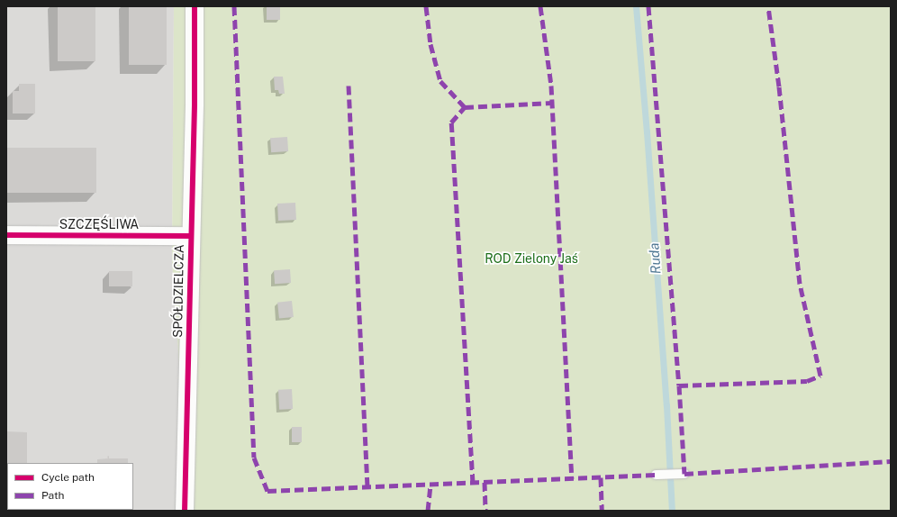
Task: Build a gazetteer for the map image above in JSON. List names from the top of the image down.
{
  "streets": {
    "street": ["SZCZĘŚLIWA", "SPÓŁDZIELCZA"]
  },
  "crossings": [
    ["SZCZĘŚLIWA", "SPÓŁDZIELCZA"]
  ],
  "water": ["Ruda"],
  "parks": ["ROD Zielony Jaś"],
  "legend": ["Cycle path", "Path"]
}
